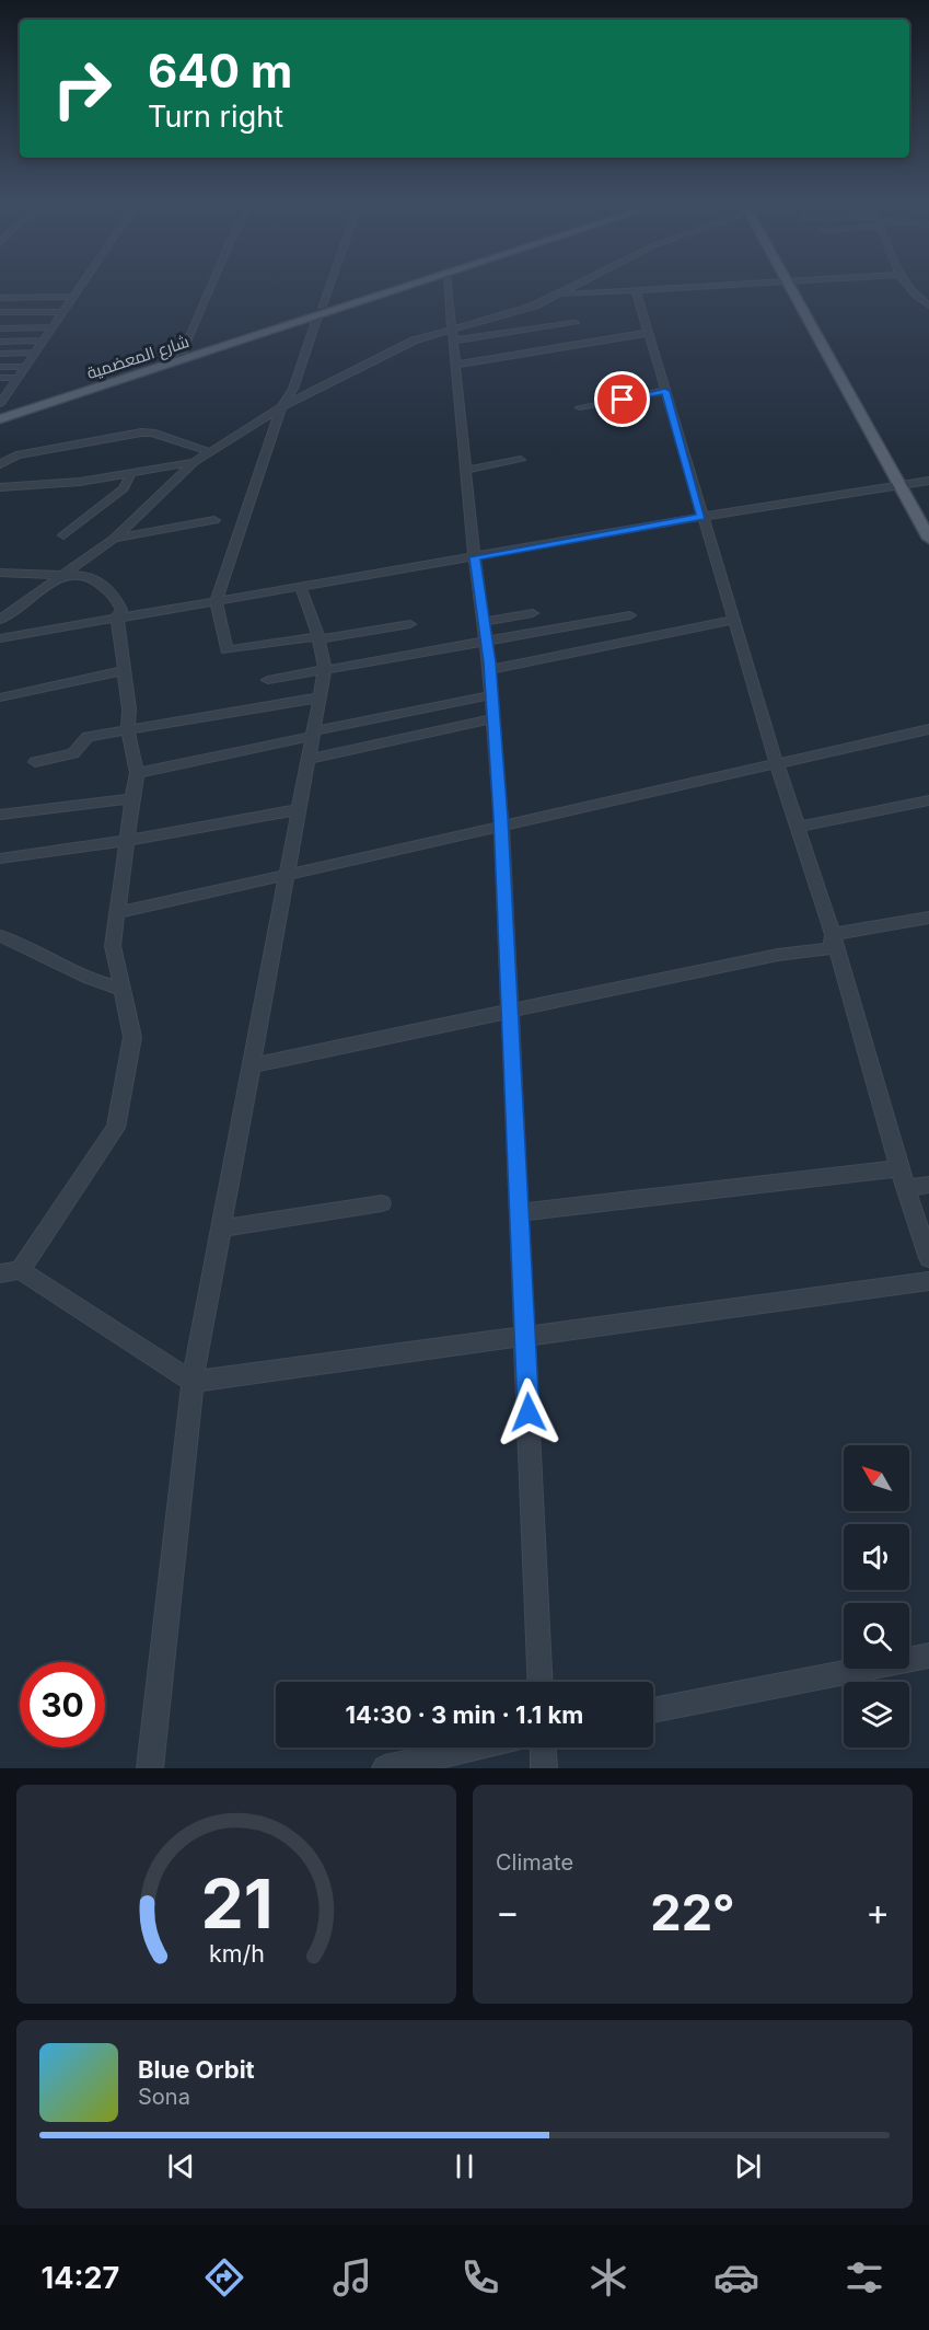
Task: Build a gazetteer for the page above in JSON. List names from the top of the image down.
{
  "streets": {
    "main road": ["شارع المعضمية"]
  },
  "north": "top left",
  "page": {
    "turn": ["640 m", "Turn right"],
    "limit": "30",
    "trip": "14:30 · 3 min · 1.1 km",
    "tile": "Climate",
    "heat": ["−", "22°", "+"],
    "song": ["Blue Orbit", "Sona"],
    "tabs": "14:27",
    "gauge": ["21", "km/h"]
  }
}
